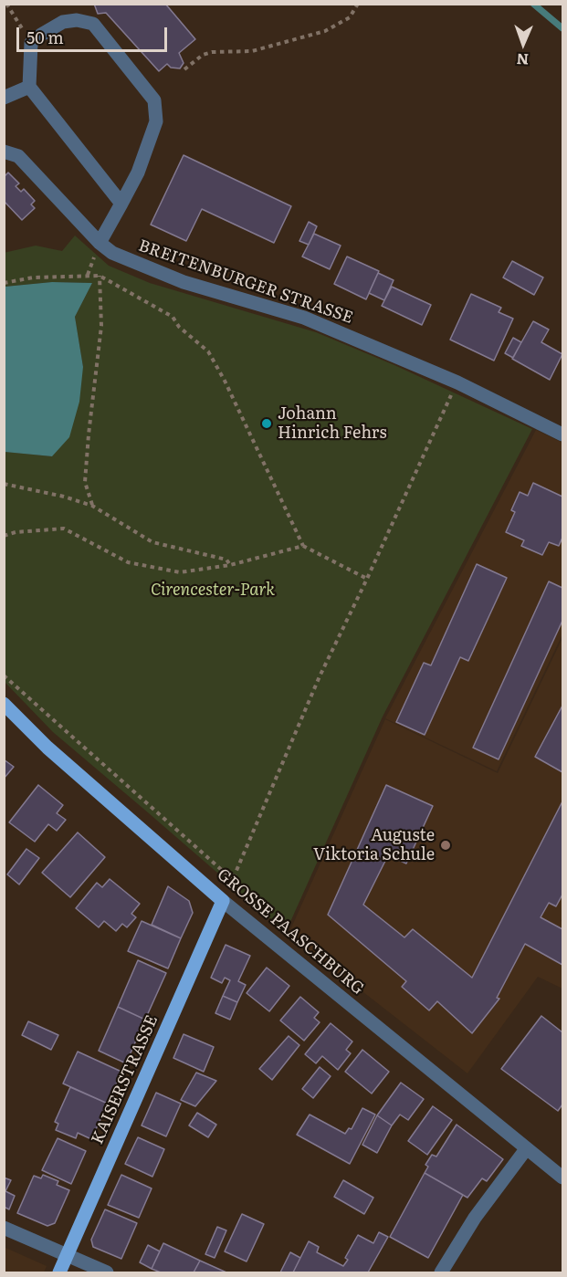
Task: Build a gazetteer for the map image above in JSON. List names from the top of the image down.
{
  "streets": {
    "main road": ["GROSSE PAASCHBURG", "KAISERSTRASSE"],
    "street": ["BREITENBURGER STRASSE"]
  },
  "crossings": [
    ["GROSSE PAASCHBURG", "KAISERSTRASSE"]
  ],
  "parks": ["Cirencester-Park"],
  "places": ["Johann Hinrich Fehrs", "Auguste Viktoria Schule"],
  "scale_bar": "50 m",
  "north": "bottom"
}
